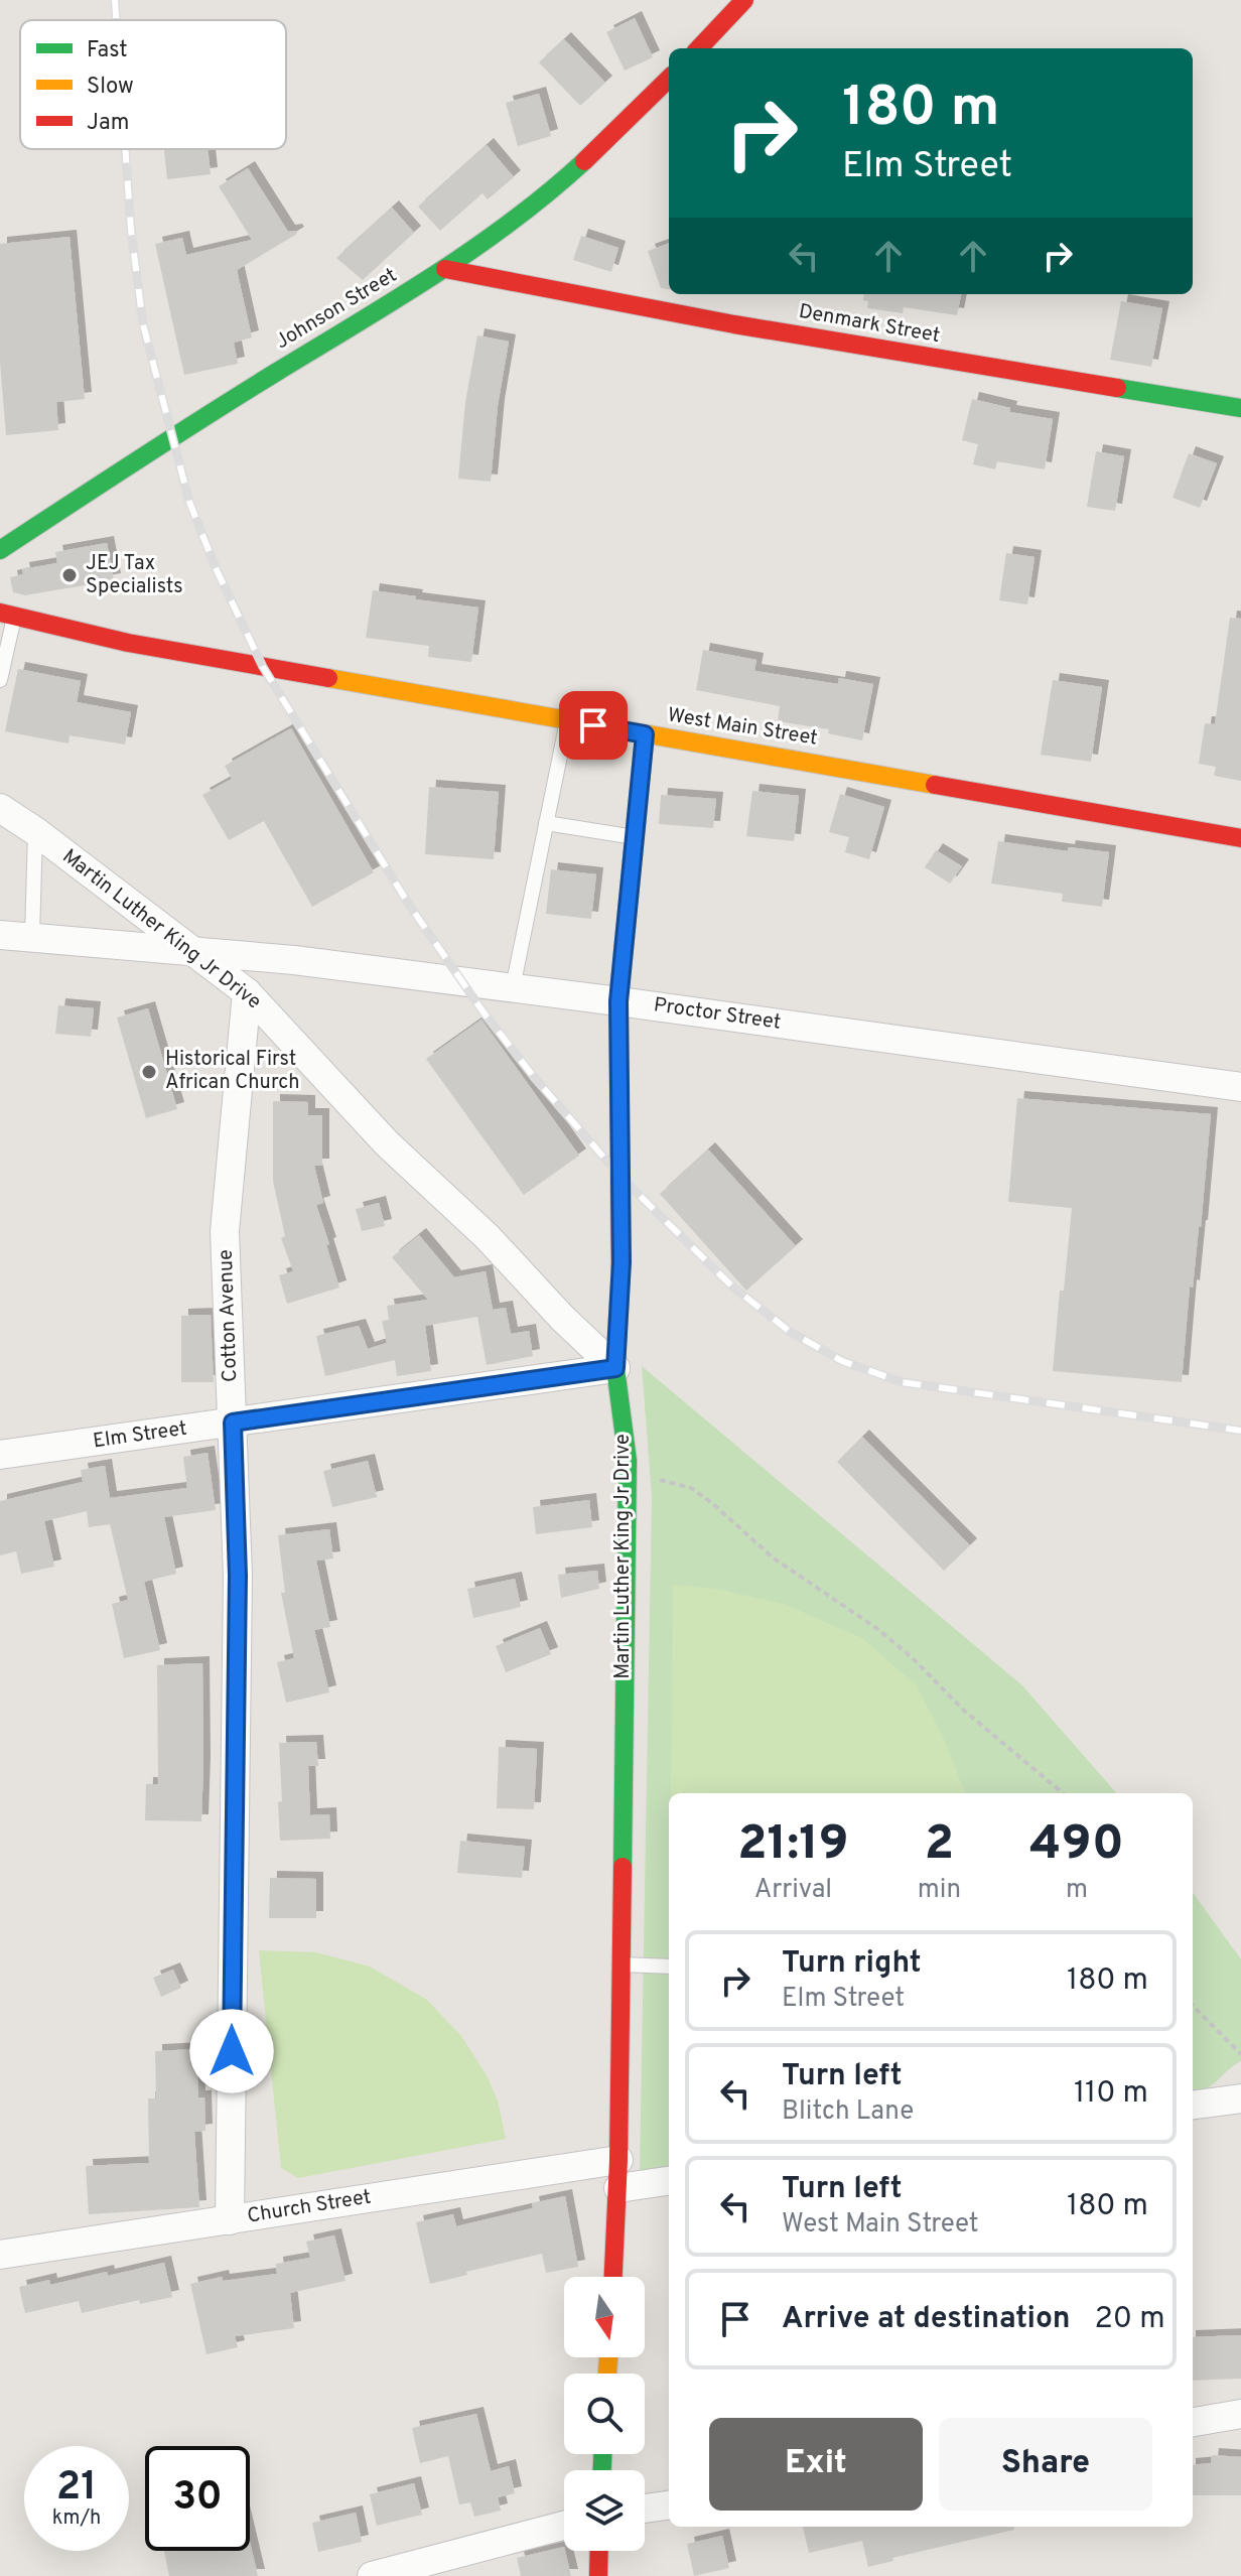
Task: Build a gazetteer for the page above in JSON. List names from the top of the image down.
{
  "streets": {
    "street": [
      "Johnson Street",
      "Denmark Street",
      "West Main Street",
      "Martin Luther King Jr Drive",
      "Proctor Street",
      "Cotton Avenue",
      "Elm Street",
      "Church Street"
    ]
  },
  "crossings": [
    ["Johnson Street", "Denmark Street"],
    ["Martin Luther King Jr Drive", "Proctor Street"],
    ["Martin Luther King Jr Drive", "Cotton Avenue"],
    ["Martin Luther King Jr Drive", "Elm Street"],
    ["Martin Luther King Jr Drive", "Church Street"],
    ["Cotton Avenue", "Elm Street"],
    ["Cotton Avenue", "Church Street"]
  ],
  "places": ["JEJ Tax Specialists", "Historical First African Church"],
  "legend": ["Fast", "Slow", "Jam"],
  "north": "bottom",
  "page": {
    "turn": ["180 m", "Elm Street"],
    "eta": [
      "21:19",
      "Arrival",
      "2",
      "min",
      "490",
      "m"
    ],
    "list": [
      {
        "name": "Turn right",
        "note": "Elm Street",
        "value": "180 m"
      },
      {
        "name": "Turn left",
        "note": "Blitch Lane",
        "value": "110 m"
      },
      {
        "name": "Turn left",
        "note": "West Main Street",
        "value": "180 m"
      },
      {
        "name": "Arrive at destination",
        "value": "20 m"
      }
    ],
    "buttons": ["Exit", "Share"],
    "speed": "21 km/h",
    "limit": "30"
  }
}
